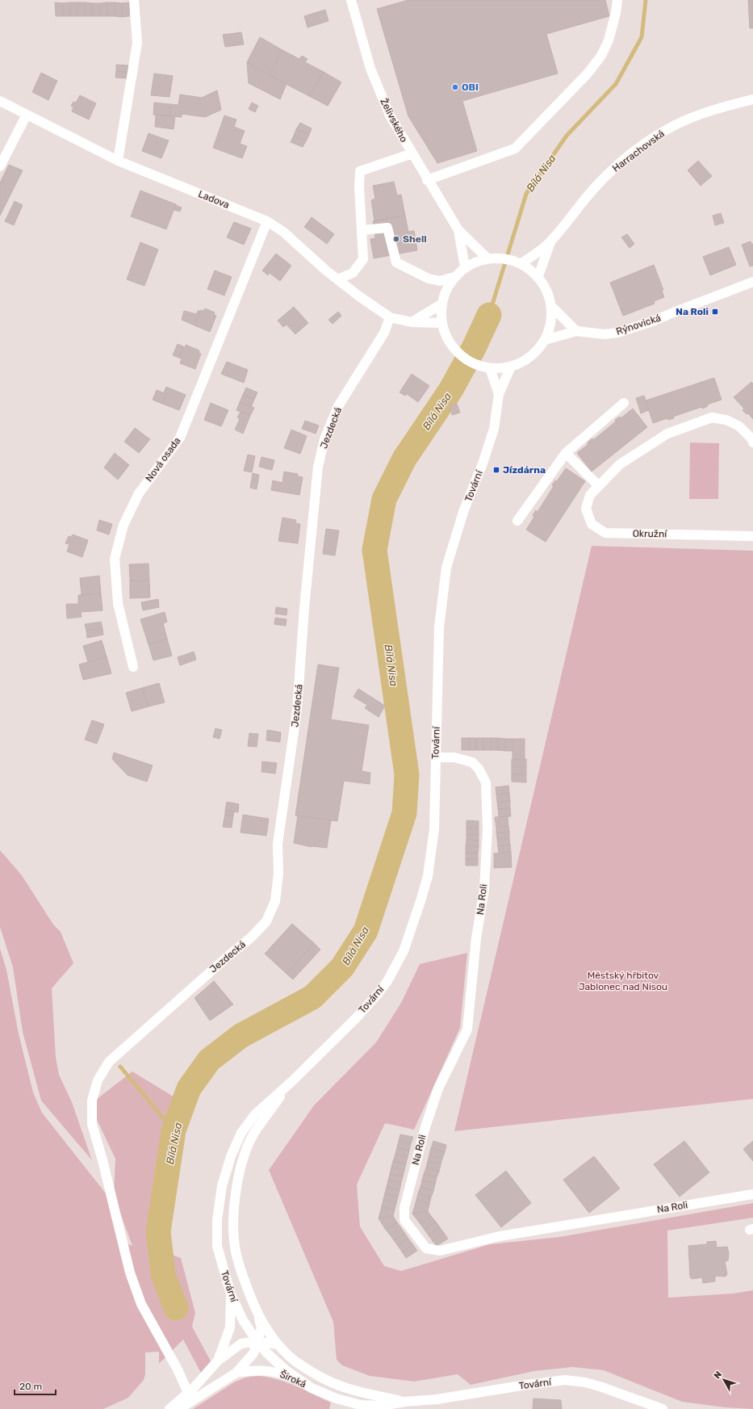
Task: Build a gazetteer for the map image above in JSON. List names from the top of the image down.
{
  "streets": {
    "street": [
      "Želivského",
      "Harrachovská",
      "Ladova",
      "Rýnovická",
      "Jezdecká",
      "Nová osada",
      "Tovární",
      "Okružní",
      "Na Roli",
      "Široká"
    ]
  },
  "crossings": [
    ["Želivského", "Harrachovská"],
    ["Želivského", "Ladova"],
    ["Želivského", "Rýnovická"],
    ["Želivského", "Tovární"],
    ["Harrachovská", "Ladova"],
    ["Harrachovská", "Rýnovická"],
    ["Harrachovská", "Tovární"],
    ["Ladova", "Rýnovická"],
    ["Ladova", "Jezdecká"],
    ["Ladova", "Nová osada"],
    ["Ladova", "Tovární"],
    ["Rýnovická", "Tovární"],
    ["Tovární", "Na Roli"],
    ["Tovární", "Široká"]
  ],
  "water": ["Bílá Nisa"],
  "parks": ["Městský hřbitov Jablonec nad Nisou"],
  "places": {
    "other": ["OBI", "Shell"],
    "transit": ["Na Roli", "Jízdárna"]
  },
  "scale_bar": "20 m",
  "north": "top left"
}
